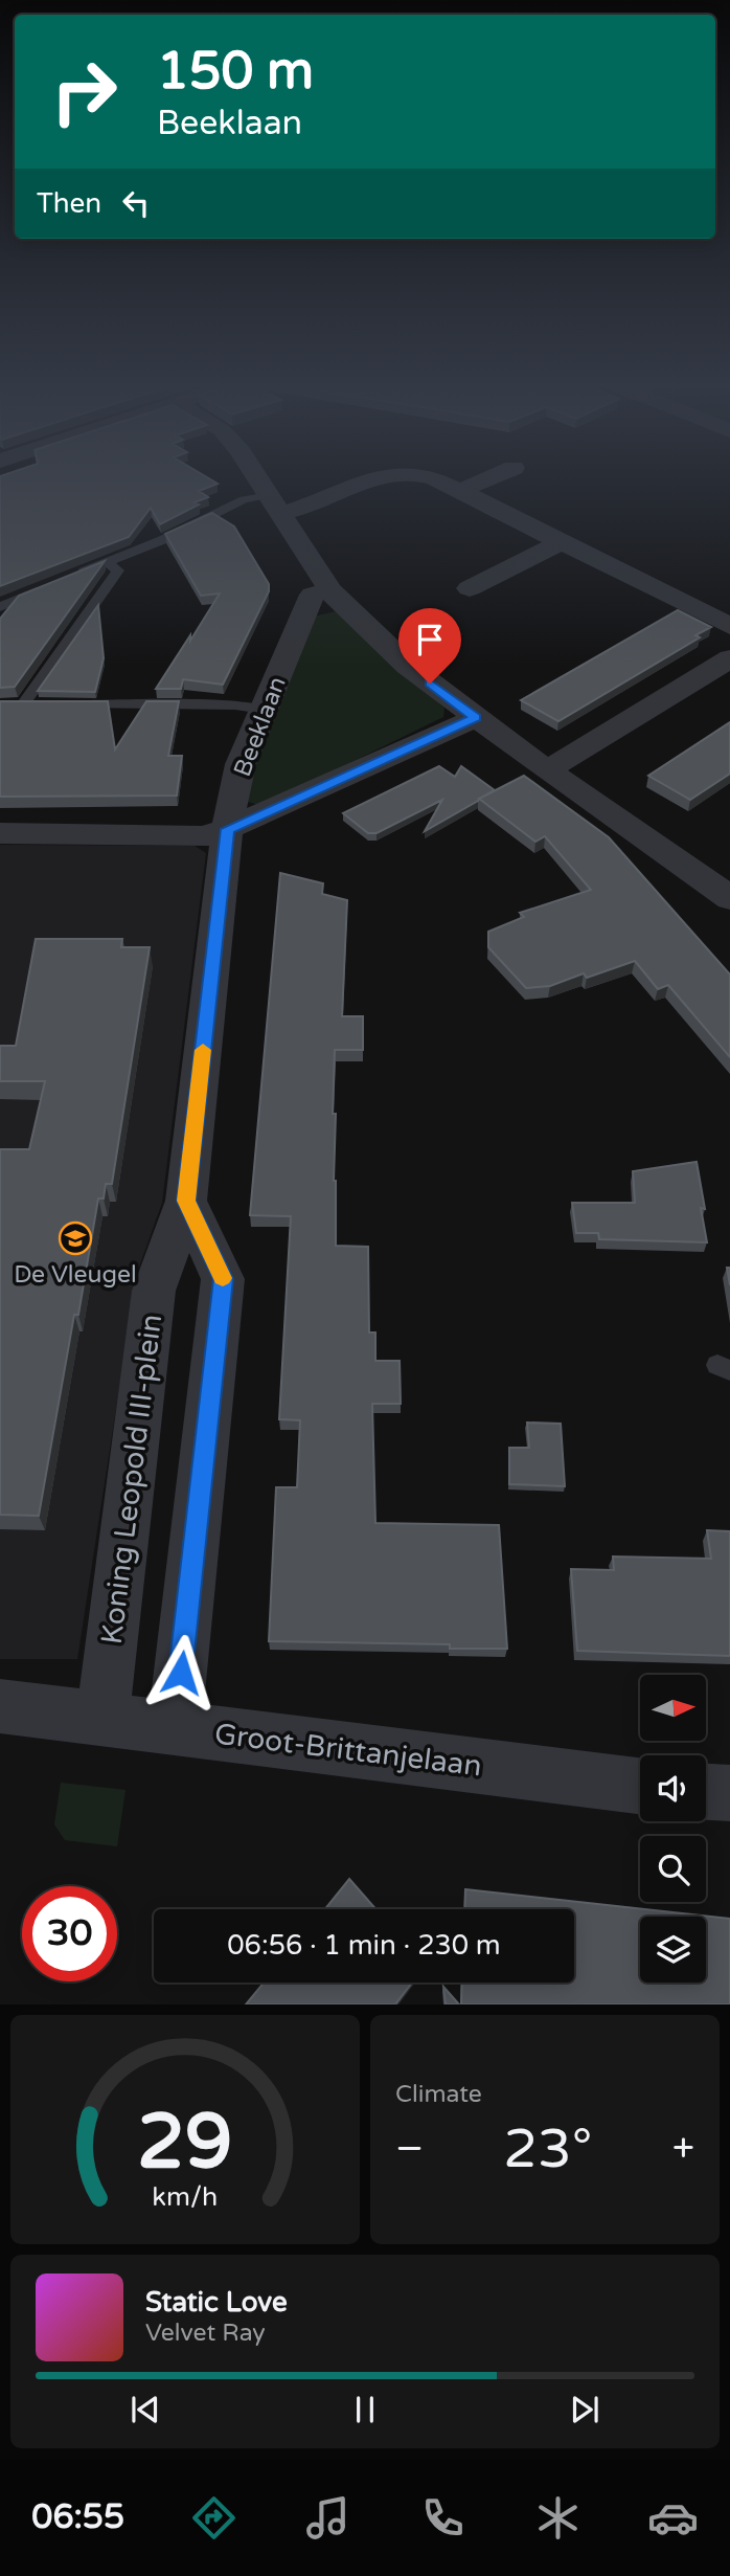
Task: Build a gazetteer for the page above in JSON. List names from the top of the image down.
{
  "streets": {
    "street": ["Beeklaan", "Koning Leopold III-plein", "Groot-Brittanjelaan"]
  },
  "crossings": [
    ["Beeklaan", "Koning Leopold III-plein"],
    ["Koning Leopold III-plein", "Groot-Brittanjelaan"]
  ],
  "places": {
    "school or university": ["De Vleugel"]
  },
  "north": "right",
  "page": {
    "turn": ["150 m", "Beeklaan"],
    "then": "Then",
    "limit": "30",
    "trip": "06:56 · 1 min · 230 m",
    "tile": "Climate",
    "heat": ["−", "23°", "+"],
    "song": ["Static Love", "Velvet Ray"],
    "tabs": "06:55",
    "gauge": ["29", "km/h"]
  }
}
